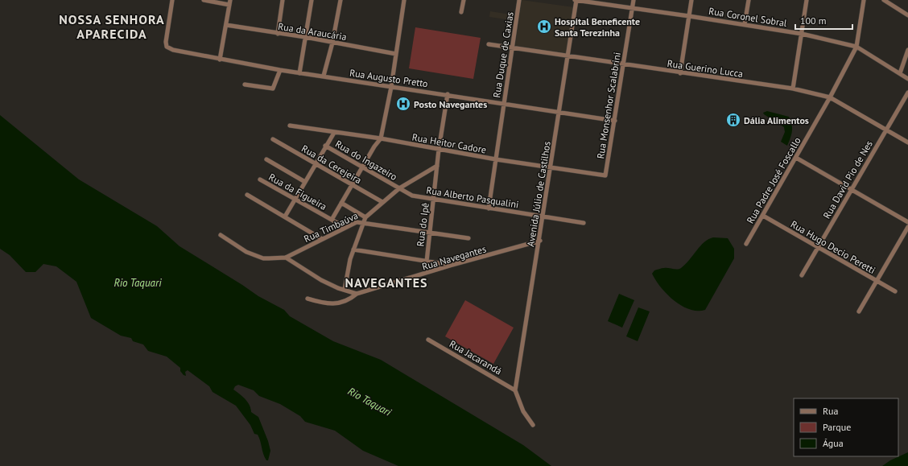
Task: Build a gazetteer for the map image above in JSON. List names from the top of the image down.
{
  "streets": {
    "street": [
      "Rua Coronel Sobral",
      "Rua da Araucária",
      "Rua Duque de Caxias",
      "Rua Guerino Lucca",
      "Rua Augusto Pretto",
      "Rua Monsenhor Scalabrini",
      "Rua Heitor Cadore",
      "Rua do Ingazeiro",
      "Rua da Cerejeira",
      "Rua David Pio de Nes",
      "Rua Padre José Foscallo",
      "Rua da Figueira",
      "Avenida Júlio de Castilhos",
      "Rua Alberto Pasqualini",
      "Rua do Ipê",
      "Rua Timbaúva",
      "Rua Hugo Decio Peretti",
      "Rua Navegantes",
      "Rua Jacarandá"
    ]
  },
  "crossings": [
    ["Rua Coronel Sobral", "Rua Monsenhor Scalabrini"],
    ["Rua Coronel Sobral", "Rua Padre José Foscallo"],
    ["Rua Coronel Sobral", "Avenida Júlio de Castilhos"],
    ["Rua Duque de Caxias", "Rua Guerino Lucca"],
    ["Rua Duque de Caxias", "Rua Augusto Pretto"],
    ["Rua Duque de Caxias", "Rua Heitor Cadore"],
    ["Rua Duque de Caxias", "Rua Alberto Pasqualini"],
    ["Rua Guerino Lucca", "Rua Monsenhor Scalabrini"],
    ["Rua Guerino Lucca", "Rua David Pio de Nes"],
    ["Rua Guerino Lucca", "Rua Padre José Foscallo"],
    ["Rua Guerino Lucca", "Avenida Júlio de Castilhos"],
    ["Rua Augusto Pretto", "Rua Monsenhor Scalabrini"],
    ["Rua Augusto Pretto", "Avenida Júlio de Castilhos"],
    ["Rua Augusto Pretto", "Rua do Ipê"],
    ["Rua Monsenhor Scalabrini", "Rua Heitor Cadore"],
    ["Rua Heitor Cadore", "Avenida Júlio de Castilhos"],
    ["Rua Heitor Cadore", "Rua do Ipê"],
    ["Rua do Ingazeiro", "Rua Alberto Pasqualini"],
    ["Rua do Ingazeiro", "Rua Timbaúva"],
    ["Rua da Cerejeira", "Rua Timbaúva"],
    ["Rua David Pio de Nes", "Rua Hugo Decio Peretti"],
    ["Rua Padre José Foscallo", "Rua Hugo Decio Peretti"],
    ["Rua da Figueira", "Rua Timbaúva"],
    ["Avenida Júlio de Castilhos", "Rua Alberto Pasqualini"],
    ["Avenida Júlio de Castilhos", "Rua Navegantes"],
    ["Avenida Júlio de Castilhos", "Rua Jacarandá"],
    ["Rua Alberto Pasqualini", "Rua do Ipê"],
    ["Rua Alberto Pasqualini", "Rua Timbaúva"],
    ["Rua do Ipê", "Rua Timbaúva"]
  ],
  "districts": ["NOSSA SENHORA APARECIDA", "NAVEGANTES"],
  "water": ["Rio Taquari"],
  "places": {
    "hospital": ["Hospital Beneficente Santa Terezinha", "Posto Navegantes"],
    "building": ["Dália Alimentos"]
  },
  "legend": ["Rua", "Parque", "Água"],
  "scale_bar": "100 m"
}
